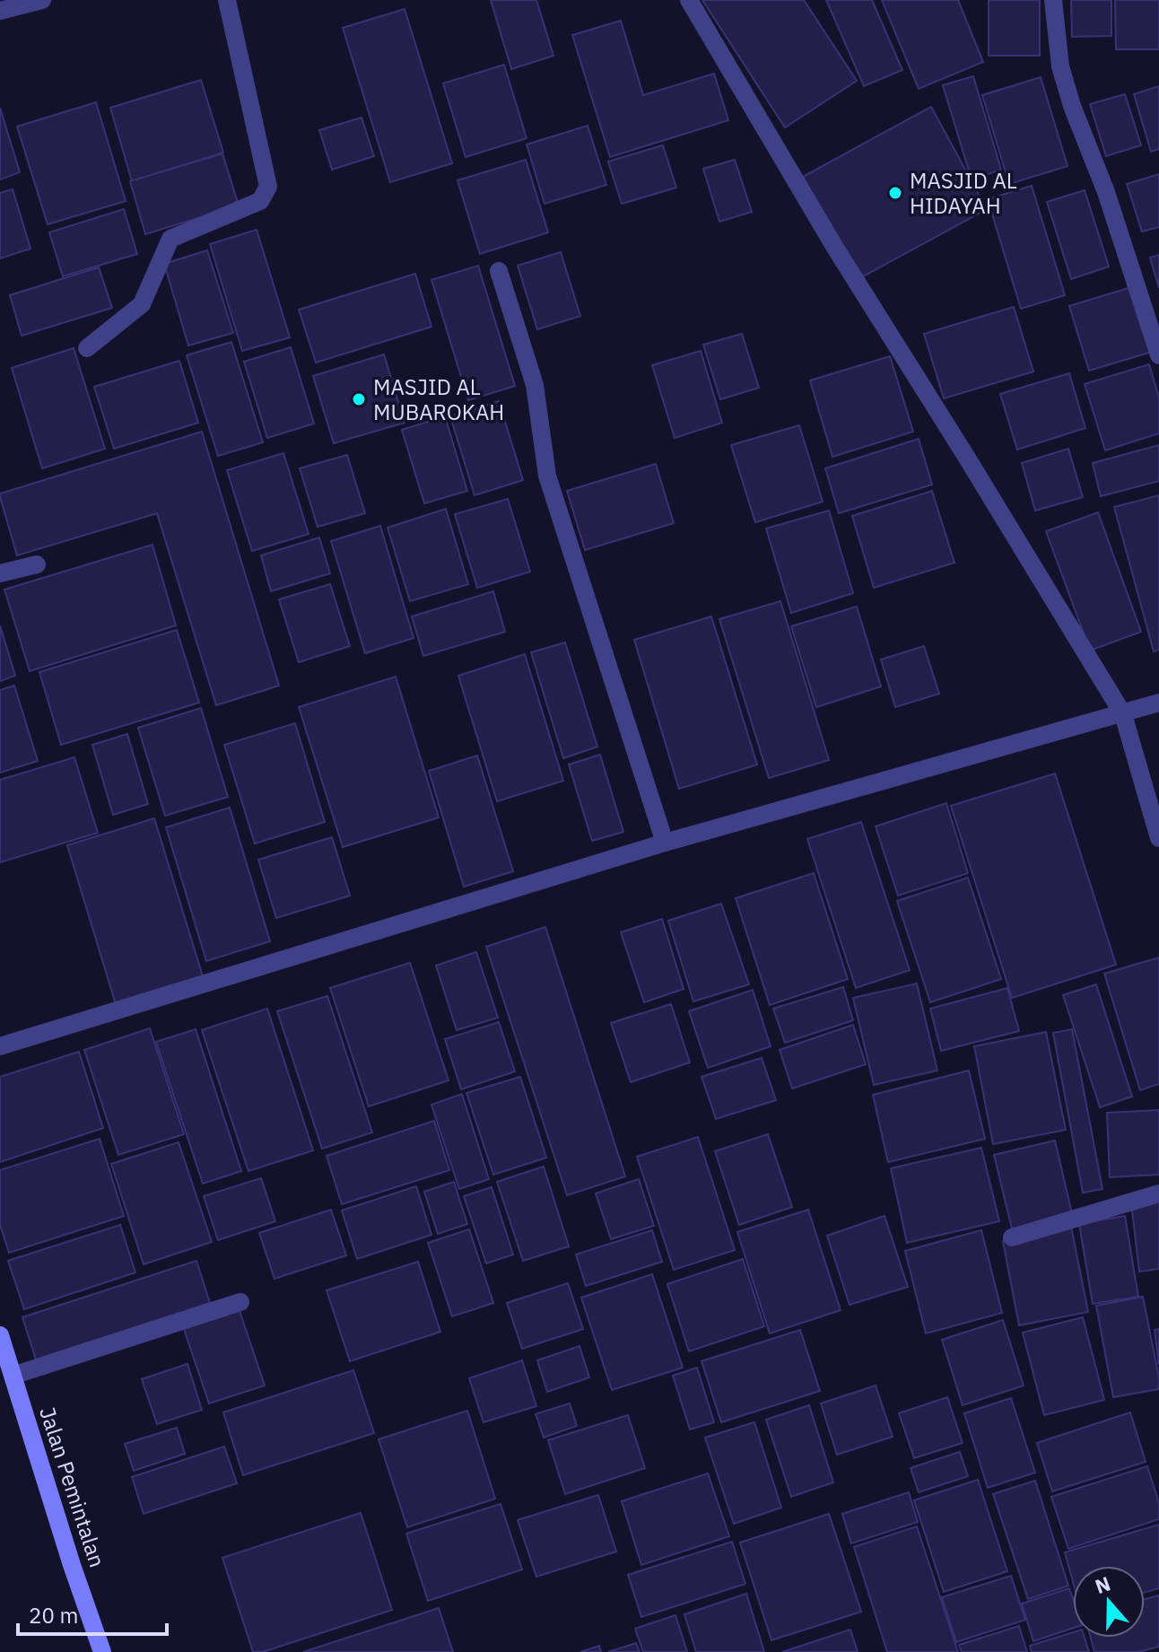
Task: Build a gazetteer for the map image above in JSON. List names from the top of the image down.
{
  "streets": {
    "main road": ["Jalan Pemintalan"]
  },
  "places": ["MASJID AL HIDAYAH", "MASJID AL MUBAROKAH"],
  "scale_bar": "20 m",
  "north": "top"
}
